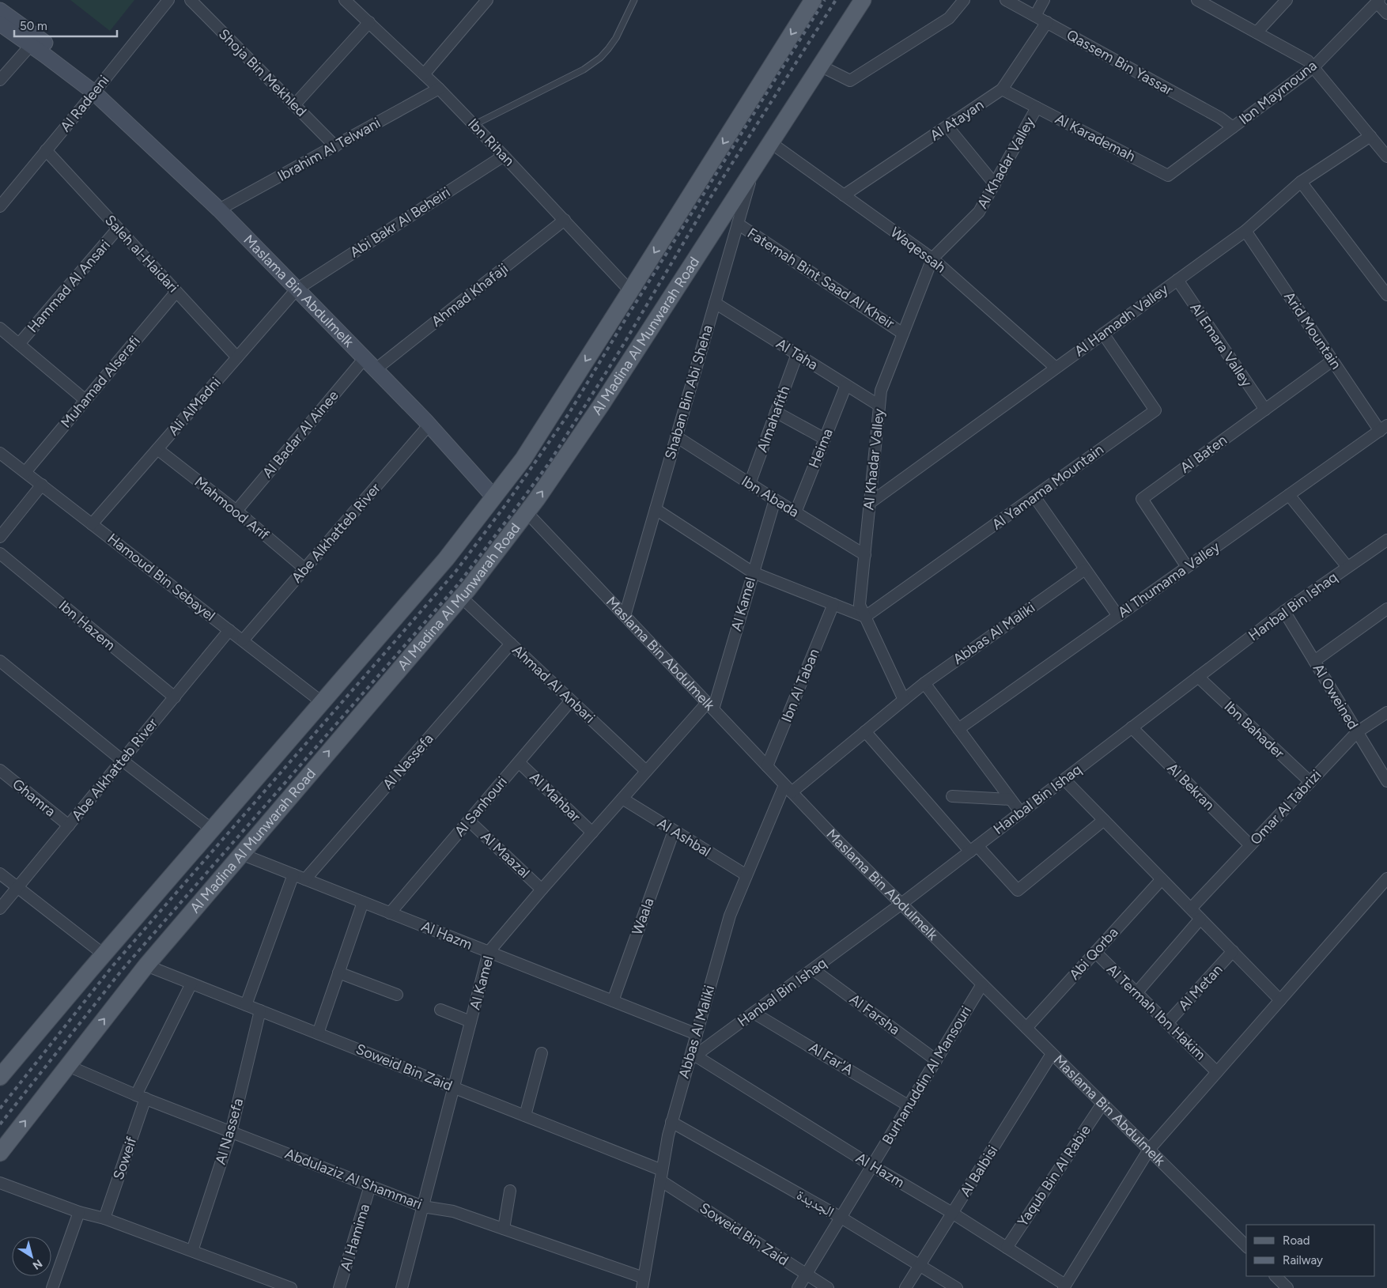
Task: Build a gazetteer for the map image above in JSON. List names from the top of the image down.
{
  "streets": {
    "main road": ["Maslama Bin Abdulmelk", "Al Madina Al Munwarah Road"],
    "street": [
      "Qassem Bin Yassar",
      "Shoja Bin Mekhled",
      "Ibn Maymouna",
      "Al Radeeni",
      "Al Atayan",
      "Al Karademah",
      "Ibn Rihan",
      "Ibrahim Al Telwani",
      "Al Khadar Valley",
      "Abi Bakr Al Beheiri",
      "Waqessah",
      "Saleh al-Haidari",
      "Fatemah Bint Saad Al Kheir",
      "Hammad Al Ansari",
      "Ahmad Khafaji",
      "Al Hamadh Valley",
      "Arid Mountain",
      "Al Emara Valley",
      "Al Taha",
      "Muhamad Alserafi",
      "Shaban Bin Abi Sheha",
      "Ali AlMadni",
      "Almahafith",
      "Al Badar Al Ainee",
      "Heima",
      "Al Baten",
      "Al Yamama Mountain",
      "Ibn Abada",
      "Mahmood Arif",
      "Abe Alkhatteb River",
      "Hamoud Bin Sebayel",
      "Al Thumama Valley",
      "Al Kamel",
      "Hanbal Bin Ishaq",
      "Ibn Hazem",
      "Abbas Al Maliki",
      "Ahmad Al Anbari",
      "Ibn Al Taban",
      "Al Oweined",
      "Ibn Bahader",
      "Al Nassefa",
      "Al Bekran",
      "Al Mahbar",
      "Ghamra",
      "Al Sanhouri",
      "Omar Al Tabrizi",
      "Al Ashbal",
      "Al Maazal",
      "Waala",
      "Al Hazm",
      "Abi Qorba",
      "Al Metan",
      "Al Termah Ibn Hakim",
      "Al Farsha",
      "Al Far'A",
      "Soweid Bin Zaid",
      "Burhanuddin Al Mansouri",
      "Soweif",
      "Al Balbisi",
      "Yaqub Bin Al Rabie",
      "Abdulaziz Al Shammari",
      "الجديدة",
      "Al Hamima"
    ]
  },
  "crossings": [
    ["Qassem Bin Yassar", "Ibn Maymouna"],
    ["Qassem Bin Yassar", "Al Atayan"],
    ["Shoja Bin Mekhled", "Ibrahim Al Telwani"],
    ["Ibn Maymouna", "Al Karademah"],
    ["Al Radeeni", "Saleh al-Haidari"],
    ["Al Radeeni", "Maslama Bin Abdulmelk"],
    ["Al Atayan", "Al Karademah"],
    ["Al Atayan", "Waqessah"],
    ["Al Karademah", "Al Khadar Valley"],
    ["Ibn Rihan", "Ibrahim Al Telwani"],
    ["Ibn Rihan", "Abi Bakr Al Beheiri"],
    ["Ibn Rihan", "Ahmad Khafaji"],
    ["Ibrahim Al Telwani", "Maslama Bin Abdulmelk"],
    ["Al Khadar Valley", "Waqessah"],
    ["Al Khadar Valley", "Fatemah Bint Saad Al Kheir"],
    ["Al Khadar Valley", "Al Hamadh Valley"],
    ["Al Khadar Valley", "Al Taha"],
    ["Al Khadar Valley", "Al Yamama Mountain"],
    ["Al Khadar Valley", "Ibn Abada"],
    ["Al Khadar Valley", "Abbas Al Maliki"],
    ["Abi Bakr Al Beheiri", "Maslama Bin Abdulmelk"],
    ["Abi Bakr Al Beheiri", "Ali AlMadni"],
    ["Waqessah", "Al Hamadh Valley"],
    ["Waqessah", "Al Madina Al Munwarah Road"],
    ["Saleh al-Haidari", "Hammad Al Ansari"],
    ["Saleh al-Haidari", "Muhamad Alserafi"],
    ["Saleh al-Haidari", "Ali AlMadni"],
    ["Fatemah Bint Saad Al Kheir", "Shaban Bin Abi Sheha"],
    ["Maslama Bin Abdulmelk", "Ahmad Khafaji"],
    ["Maslama Bin Abdulmelk", "Al Madina Al Munwarah Road"],
    ["Maslama Bin Abdulmelk", "Shaban Bin Abi Sheha"],
    ["Maslama Bin Abdulmelk", "Ali AlMadni"],
    ["Maslama Bin Abdulmelk", "Al Badar Al Ainee"],
    ["Maslama Bin Abdulmelk", "Abe Alkhatteb River"],
    ["Maslama Bin Abdulmelk", "Al Kamel"],
    ["Maslama Bin Abdulmelk", "Hanbal Bin Ishaq"],
    ["Maslama Bin Abdulmelk", "Abbas Al Maliki"],
    ["Maslama Bin Abdulmelk", "Ibn Al Taban"],
    ["Maslama Bin Abdulmelk", "Abi Qorba"],
    ["Maslama Bin Abdulmelk", "Burhanuddin Al Mansouri"],
    ["Maslama Bin Abdulmelk", "Al Balbisi"],
    ["Maslama Bin Abdulmelk", "Yaqub Bin Al Rabie"],
    ["Al Hamadh Valley", "Arid Mountain"],
    ["Al Hamadh Valley", "Al Emara Valley"],
    ["Al Hamadh Valley", "Al Yamama Mountain"],
    ["Arid Mountain", "Al Baten"],
    ["Arid Mountain", "Al Thumama Valley"],
    ["Al Madina Al Munwarah Road", "Shaban Bin Abi Sheha"],
    ["Al Madina Al Munwarah Road", "Ahmad Al Anbari"],
    ["Al Madina Al Munwarah Road", "Al Hazm"],
    ["Al Madina Al Munwarah Road", "Soweid Bin Zaid"],
    ["Al Madina Al Munwarah Road", "Abdulaziz Al Shammari"],
    ["Al Emara Valley", "Al Baten"],
    ["Al Taha", "Shaban Bin Abi Sheha"],
    ["Al Taha", "Almahafith"],
    ["Al Taha", "Heima"],
    ["Muhamad Alserafi", "Hamoud Bin Sebayel"],
    ["Shaban Bin Abi Sheha", "Ibn Abada"],
    ["Ali AlMadni", "Mahmood Arif"],
    ["Ali AlMadni", "Hamoud Bin Sebayel"],
    ["Almahafith", "Ibn Abada"],
    ["Al Badar Al Ainee", "Mahmood Arif"],
    ["Heima", "Ibn Abada"],
    ["Al Baten", "Al Thumama Valley"],
    ["Ibn Abada", "Al Kamel"],
    ["Mahmood Arif", "Abe Alkhatteb River"],
    ["Abe Alkhatteb River", "Hamoud Bin Sebayel"],
    ["Abe Alkhatteb River", "Ibn Hazem"],
    ["Abe Alkhatteb River", "Ghamra"],
    ["Al Kamel", "Ahmad Al Anbari"],
    ["Al Kamel", "Al Mahbar"],
    ["Al Kamel", "Al Ashbal"],
    ["Al Kamel", "Al Maazal"],
    ["Al Kamel", "Al Hazm"],
    ["Al Kamel", "Soweid Bin Zaid"],
    ["Al Kamel", "Abdulaziz Al Shammari"],
    ["Hanbal Bin Ishaq", "Abbas Al Maliki"],
    ["Hanbal Bin Ishaq", "Al Oweined"],
    ["Hanbal Bin Ishaq", "Ibn Bahader"],
    ["Hanbal Bin Ishaq", "Al Bekran"],
    ["Hanbal Bin Ishaq", "Al Hazm"],
    ["Hanbal Bin Ishaq", "Al Farsha"],
    ["Hanbal Bin Ishaq", "Al Far'A"],
    ["Abbas Al Maliki", "Al Ashbal"],
    ["Abbas Al Maliki", "Al Hazm"],
    ["Abbas Al Maliki", "Soweid Bin Zaid"],
    ["Abbas Al Maliki", "Abdulaziz Al Shammari"],
    ["Abbas Al Maliki", "الجديدة"],
    ["Ahmad Al Anbari", "Al Nassefa"],
    ["Ahmad Al Anbari", "Al Sanhouri"],
    ["Al Oweined", "Omar Al Tabrizi"],
    ["Ibn Bahader", "Omar Al Tabrizi"],
    ["Al Nassefa", "Al Hazm"],
    ["Al Nassefa", "Soweid Bin Zaid"],
    ["Al Nassefa", "Abdulaziz Al Shammari"],
    ["Al Bekran", "Omar Al Tabrizi"],
    ["Al Mahbar", "Al Sanhouri"],
    ["Al Sanhouri", "Al Maazal"],
    ["Al Sanhouri", "Al Hazm"],
    ["Al Ashbal", "Waala"],
    ["Waala", "Al Hazm"],
    ["Al Hazm", "Burhanuddin Al Mansouri"],
    ["Al Hazm", "Al Balbisi"],
    ["Al Hazm", "Yaqub Bin Al Rabie"],
    ["Abi Qorba", "Al Termah Ibn Hakim"],
    ["Al Metan", "Al Termah Ibn Hakim"],
    ["Al Farsha", "Burhanuddin Al Mansouri"],
    ["Al Far'A", "Burhanuddin Al Mansouri"],
    ["Soweid Bin Zaid", "Burhanuddin Al Mansouri"],
    ["Soweid Bin Zaid", "Soweif"],
    ["Burhanuddin Al Mansouri", "الجديدة"],
    ["Soweif", "Abdulaziz Al Shammari"],
    ["Al Balbisi", "الجديدة"],
    ["Abdulaziz Al Shammari", "Al Hamima"]
  ],
  "legend": ["Road", "Railway"],
  "scale_bar": "50 m",
  "north": "bottom right"
}
